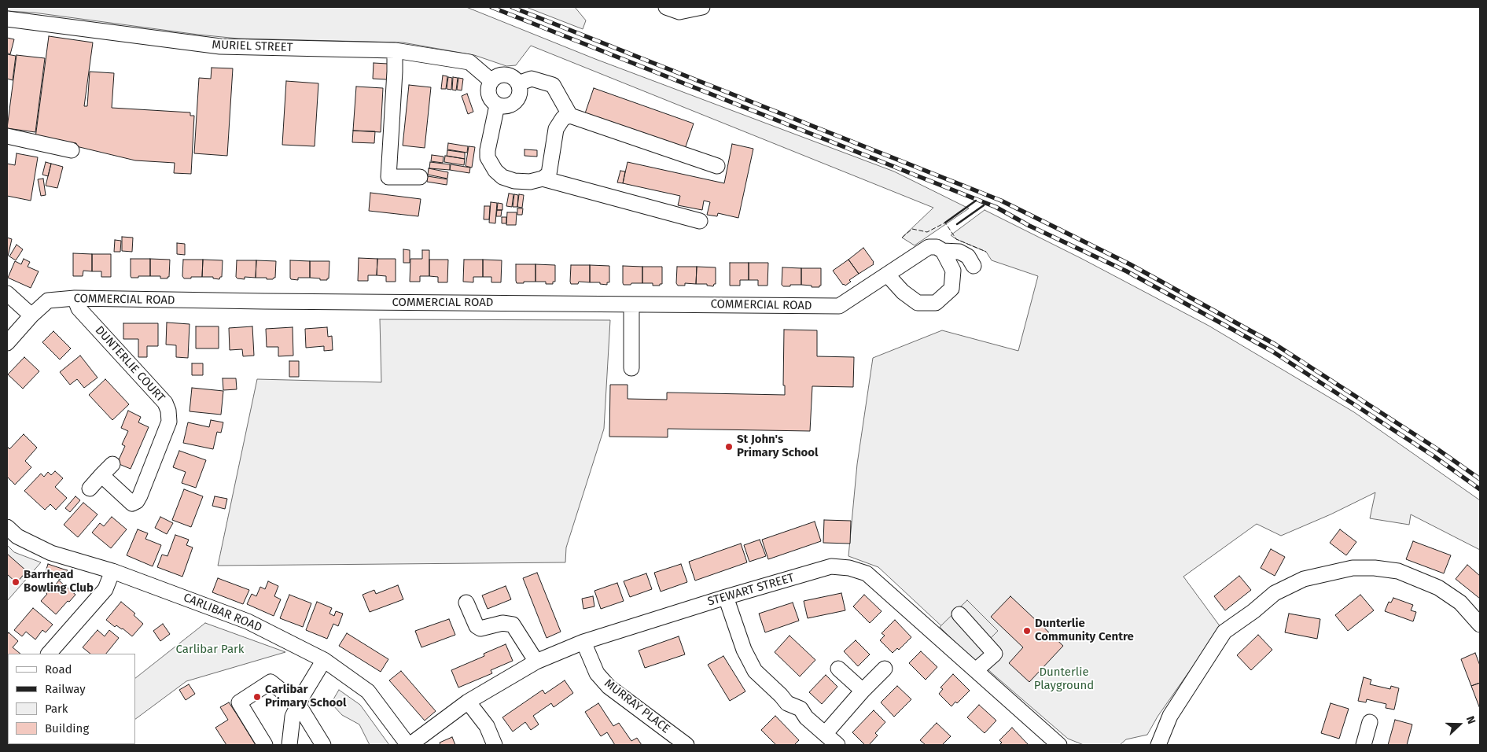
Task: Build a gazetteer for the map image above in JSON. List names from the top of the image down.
{
  "streets": {
    "street": [
      "MURIEL STREET",
      "COMMERCIAL ROAD",
      "DUNTERLIE COURT",
      "STEWART STREET",
      "CARLIBAR ROAD",
      "MURRAY PLACE"
    ]
  },
  "crossings": [
    ["COMMERCIAL ROAD", "DUNTERLIE COURT"],
    ["STEWART STREET", "CARLIBAR ROAD"],
    ["STEWART STREET", "MURRAY PLACE"]
  ],
  "parks": ["Carlibar Park", "Dunterlie Playground"],
  "places": [
    "St John's Primary School",
    "Barrhead Bowling Club",
    "Dunterlie Community Centre",
    "Carlibar Primary School"
  ],
  "legend": [
    "Road",
    "Railway",
    "Park",
    "Building"
  ],
  "north": "right"
}
